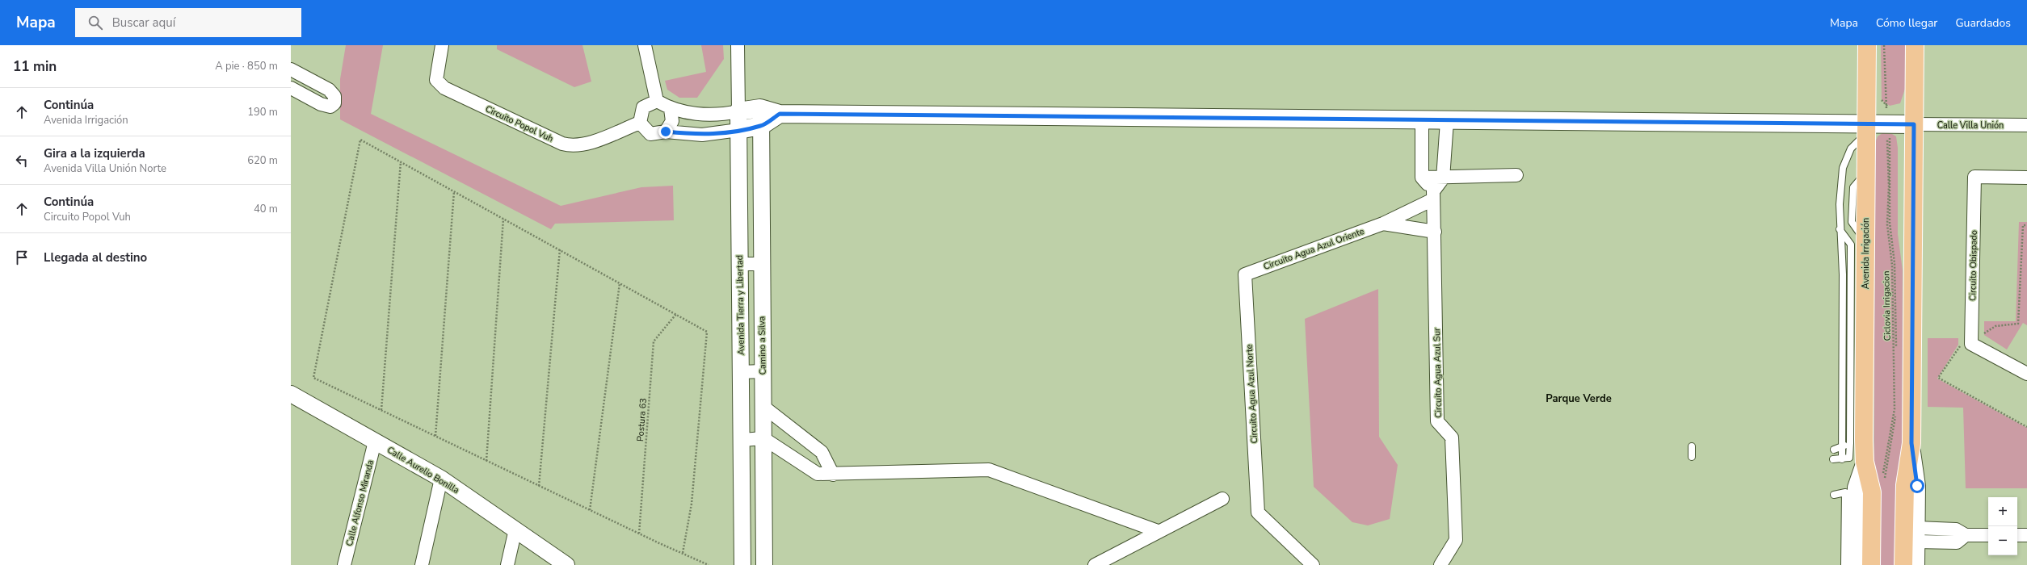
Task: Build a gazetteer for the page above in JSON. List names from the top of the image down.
{
  "streets": {
    "main road": ["Avenida Irrigación"],
    "street": [
      "Circuito Popol Vuh",
      "Calle Villa Unión",
      "Circuito Agua Azul Oriente",
      "Circuito Obispado",
      "Avenida Tierra y Libertad",
      "Camino a Silva",
      "Circuito Agua Azul Sur",
      "Circuito Agua Azul Norte",
      "Calle Aurelio Bonilla",
      "Calle Alfonso Miranda"
    ],
    "path": ["Ciclovia Irrigacion", "Postura 63"]
  },
  "crossings": [
    ["Circuito Agua Azul Oriente", "Circuito Agua Azul Sur"],
    ["Circuito Agua Azul Oriente", "Circuito Agua Azul Norte"],
    ["Calle Aurelio Bonilla", "Calle Alfonso Miranda"]
  ],
  "districts": ["Parque Verde"],
  "page": {
    "header": "Mapa",
    "search": "Buscar aquí",
    "nav": ["Mapa", "Cómo llegar", "Guardados"],
    "heading": ["11 min", "A pie · 850 m"],
    "list": [
      ["Continúa", "Avenida Irrigación", "190 m"],
      ["Gira a la izquierda", "Avenida Villa Unión Norte", "620 m"],
      ["Continúa", "Circuito Popol Vuh", "40 m"],
      "Llegada al destino"
    ],
    "map_buttons": ["+", "−"]
  }
}
